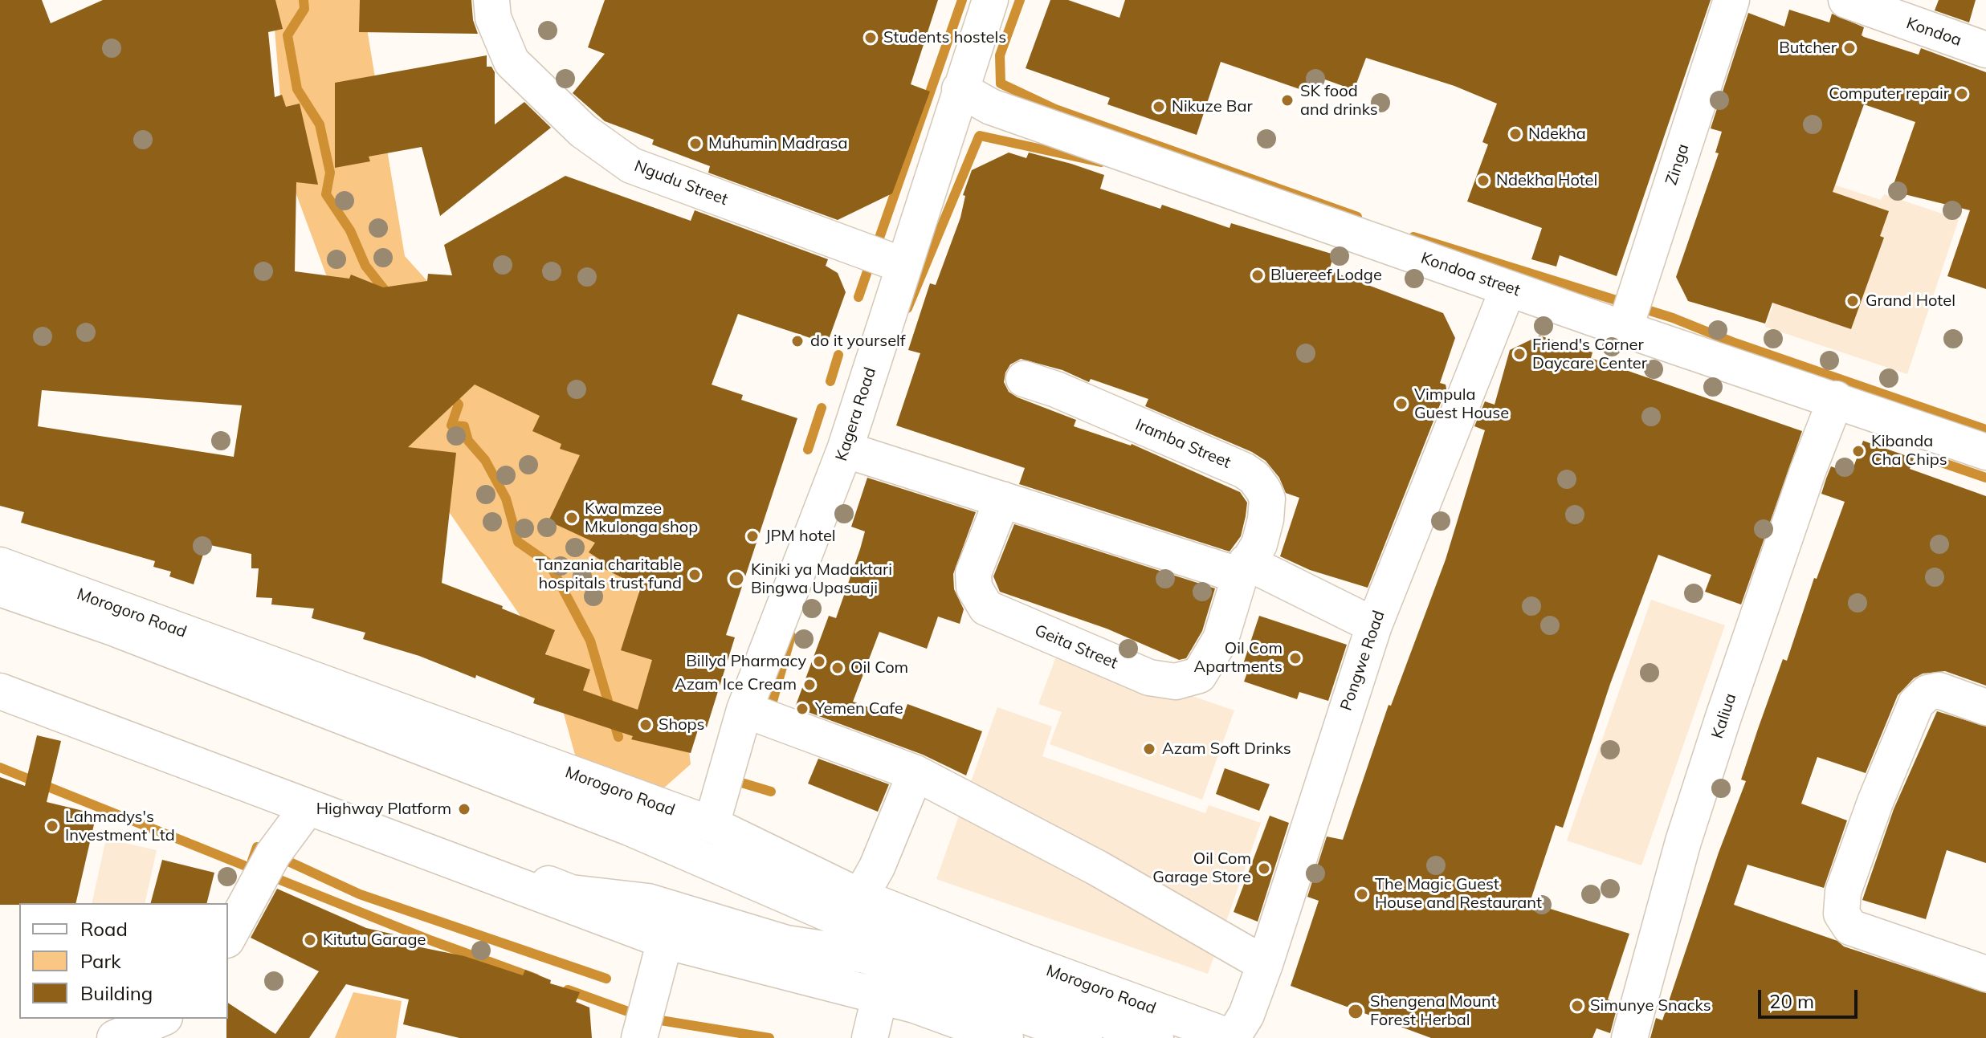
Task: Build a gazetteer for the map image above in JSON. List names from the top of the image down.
{
  "streets": {
    "main road": [
      "Kondoa",
      "Zinga",
      "Ngudu Street",
      "Kondoa street",
      "Kagera Road",
      "Iramba Street",
      "Morogoro Road",
      "Geita Street",
      "Pongwe Road",
      "Kaliua"
    ]
  },
  "crossings": [
    ["Zinga", "Kondoa street"],
    ["Ngudu Street", "Kagera Road"],
    ["Kondoa street", "Kagera Road"],
    ["Kondoa street", "Pongwe Road"],
    ["Kondoa street", "Kaliua"],
    ["Kagera Road", "Morogoro Road"],
    ["Iramba Street", "Geita Street"],
    ["Morogoro Road", "Pongwe Road"]
  ],
  "places": [
    "Students hostels",
    "Butcher",
    "Computer repair",
    "SK food and drinks",
    "Nikuze Bar",
    "Ndekha",
    "Muhumin Madrasa",
    "Ndekha Hotel",
    "Bluereef Lodge",
    "Grand Hotel",
    "do it yourself",
    "Friend's Corner Daycare Center",
    "Vimpula Guest House",
    "Kibanda Cha Chips",
    "Kwa mzee Mkulonga shop",
    "JPM hotel",
    "Tanzania charitable hospitals trust fund",
    "Kiniki ya Madaktari Bingwa Upasuaji",
    "Oil Com Apartments",
    "Billyd Pharmacy",
    "Oil Com",
    "Azam Ice Cream",
    "Yemen Cafe",
    "Shops",
    "Azam Soft Drinks",
    "Highway Platform",
    "Lahmadys's Investment Ltd",
    "Oil Com Garage Store",
    "The Magic Guest House and Restaurant",
    "Kitutu Garage",
    "Simunye Snacks",
    "Shengena Mount Forest Herbal"
  ],
  "legend": ["Road", "Park", "Building"],
  "scale_bar": "20 m"
}
